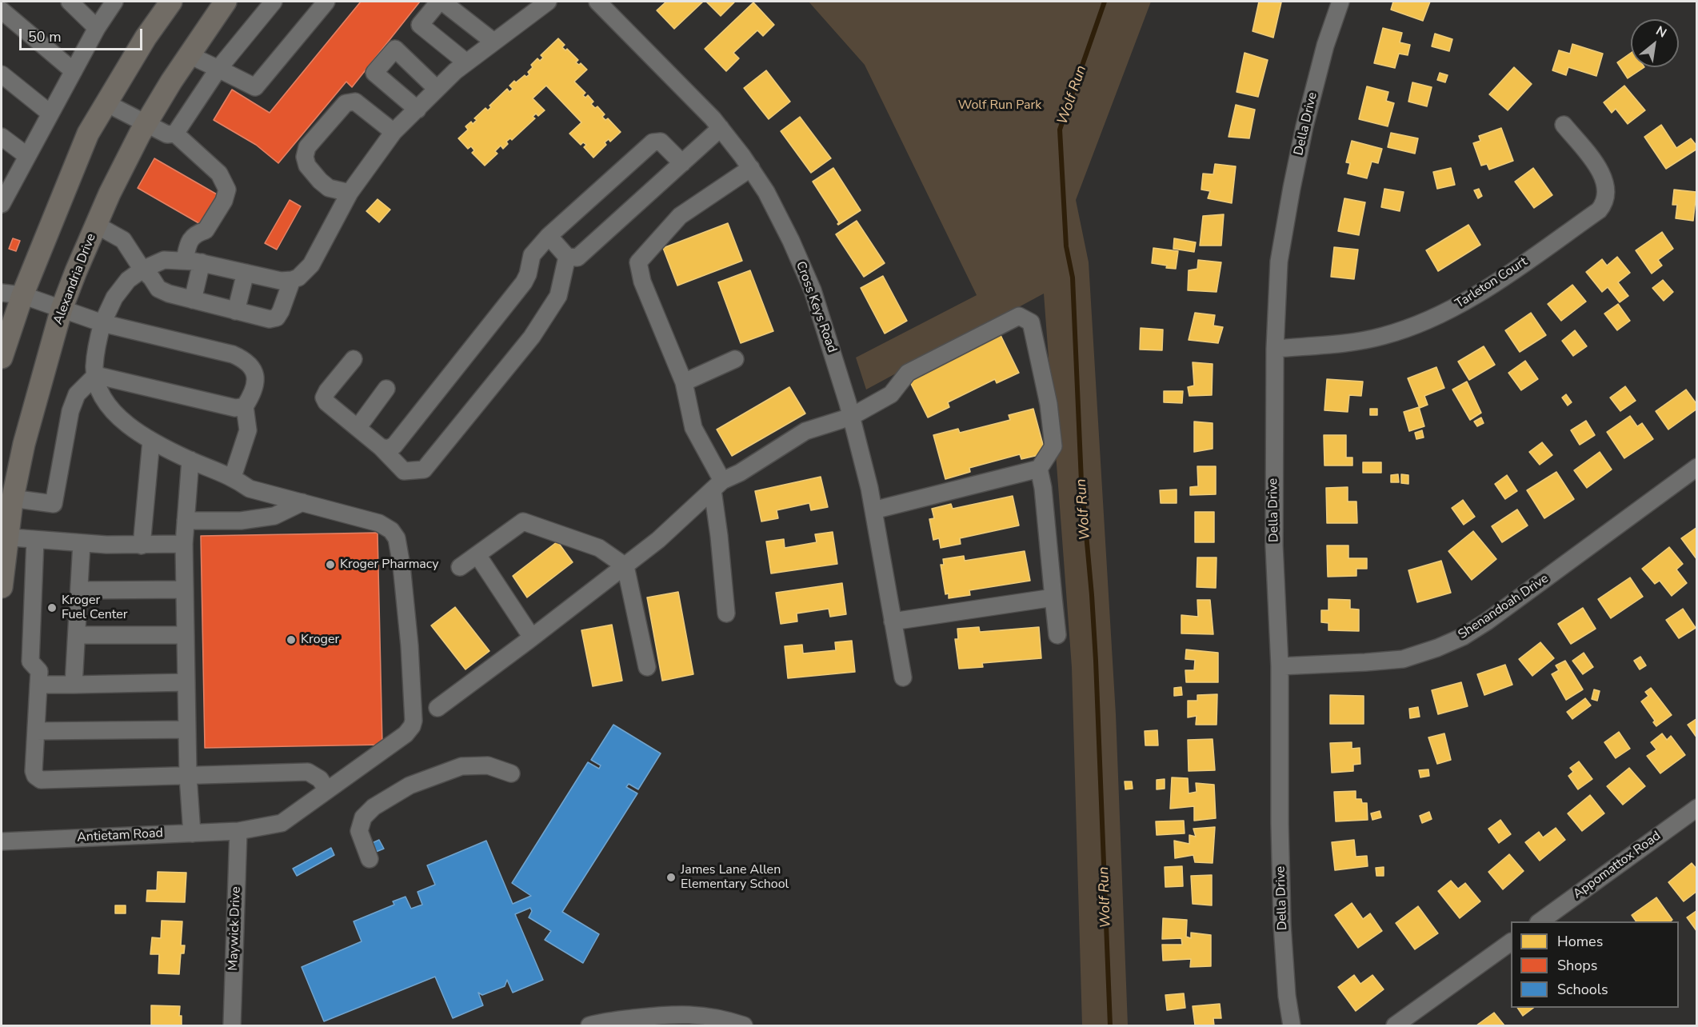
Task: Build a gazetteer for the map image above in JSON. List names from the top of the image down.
{
  "streets": {
    "main road": ["Alexandria Drive"],
    "street": [
      "Della Drive",
      "Tarleton Court",
      "Cross Keys Road",
      "Shenandoah Drive",
      "Antietam Road",
      "Appomattox Road",
      "Maywick Drive"
    ]
  },
  "crossings": [
    ["Della Drive", "Tarleton Court"],
    ["Della Drive", "Shenandoah Drive"],
    ["Antietam Road", "Maywick Drive"]
  ],
  "water": ["Wolf Run"],
  "parks": ["Wolf Run Park"],
  "places": [
    "Kroger Pharmacy",
    "Kroger Fuel Center",
    "Kroger",
    "James Lane Allen Elementary School"
  ],
  "legend": ["Homes", "Shops", "Schools"],
  "scale_bar": "50 m",
  "north": "top right"
}
